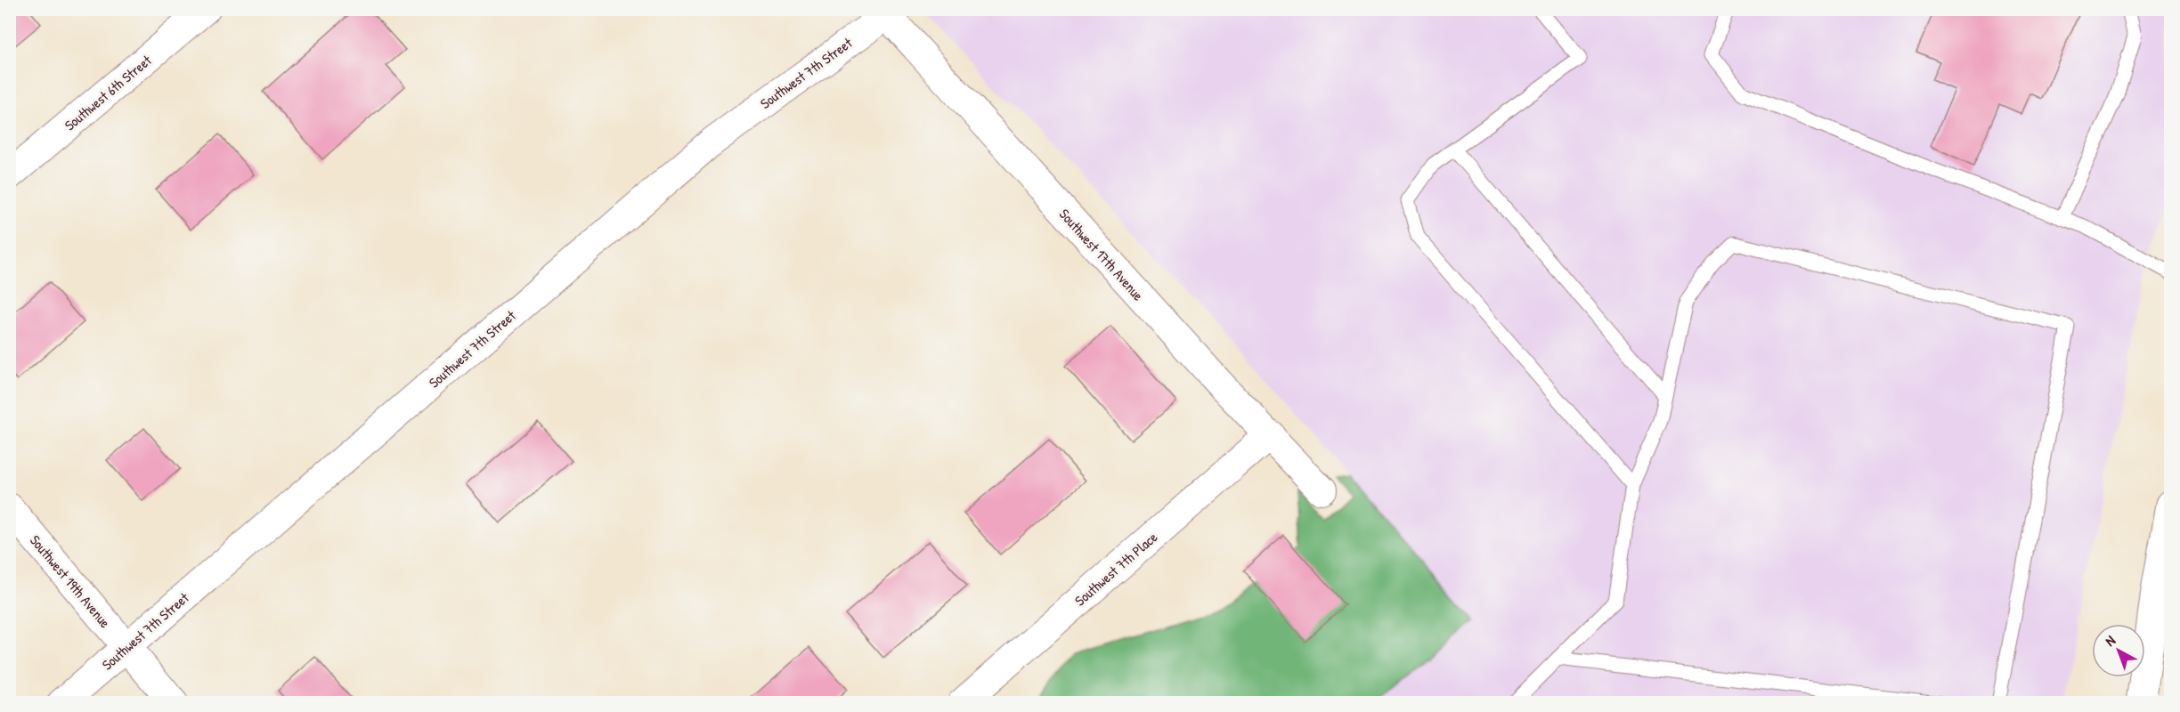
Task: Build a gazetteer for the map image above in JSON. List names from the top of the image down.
{
  "streets": {
    "street": [
      "Southwest 7th Street",
      "Southwest 6th Street",
      "Southwest 17th Avenue",
      "Southwest 7th Place",
      "Southwest 19th Avenue"
    ]
  },
  "crossings": [
    ["Southwest 7th Street", "Southwest 17th Avenue"],
    ["Southwest 7th Street", "Southwest 19th Avenue"],
    ["Southwest 17th Avenue", "Southwest 7th Place"]
  ],
  "north": "top left"
}
